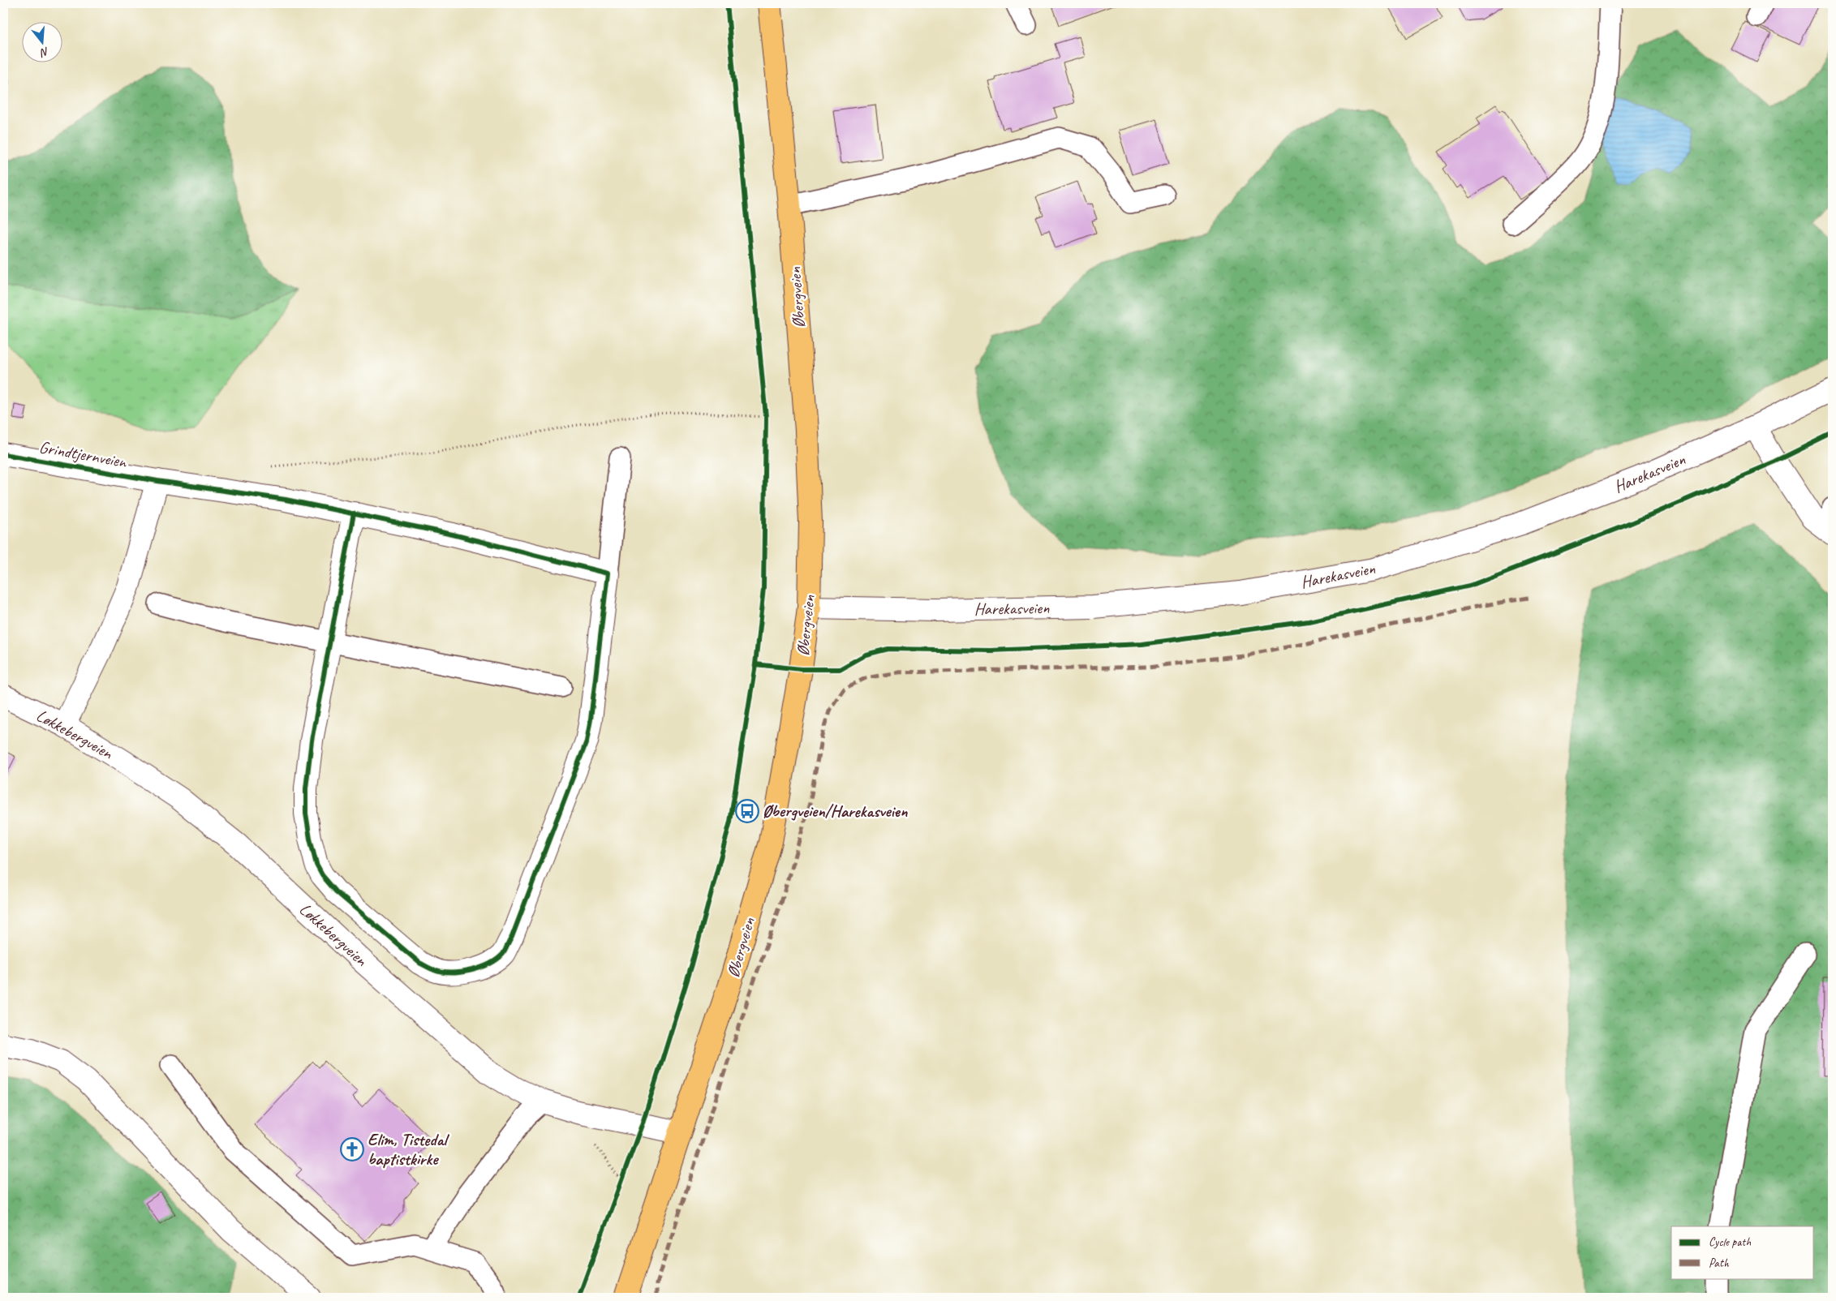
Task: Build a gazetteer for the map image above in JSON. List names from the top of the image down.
{
  "streets": {
    "main road": ["Øbergveien"],
    "street": ["Grindtjernveien", "Harekasveien", "Løkkebergveien"]
  },
  "crossings": [
    ["Øbergveien", "Harekasveien"],
    ["Øbergveien", "Løkkebergveien"]
  ],
  "places": {
    "bus stop": ["Øbergveien/Harekasveien"],
    "church": ["Elim, Tistedal baptistkirke"]
  },
  "legend": ["Cycle path", "Path"],
  "north": "bottom"
}
